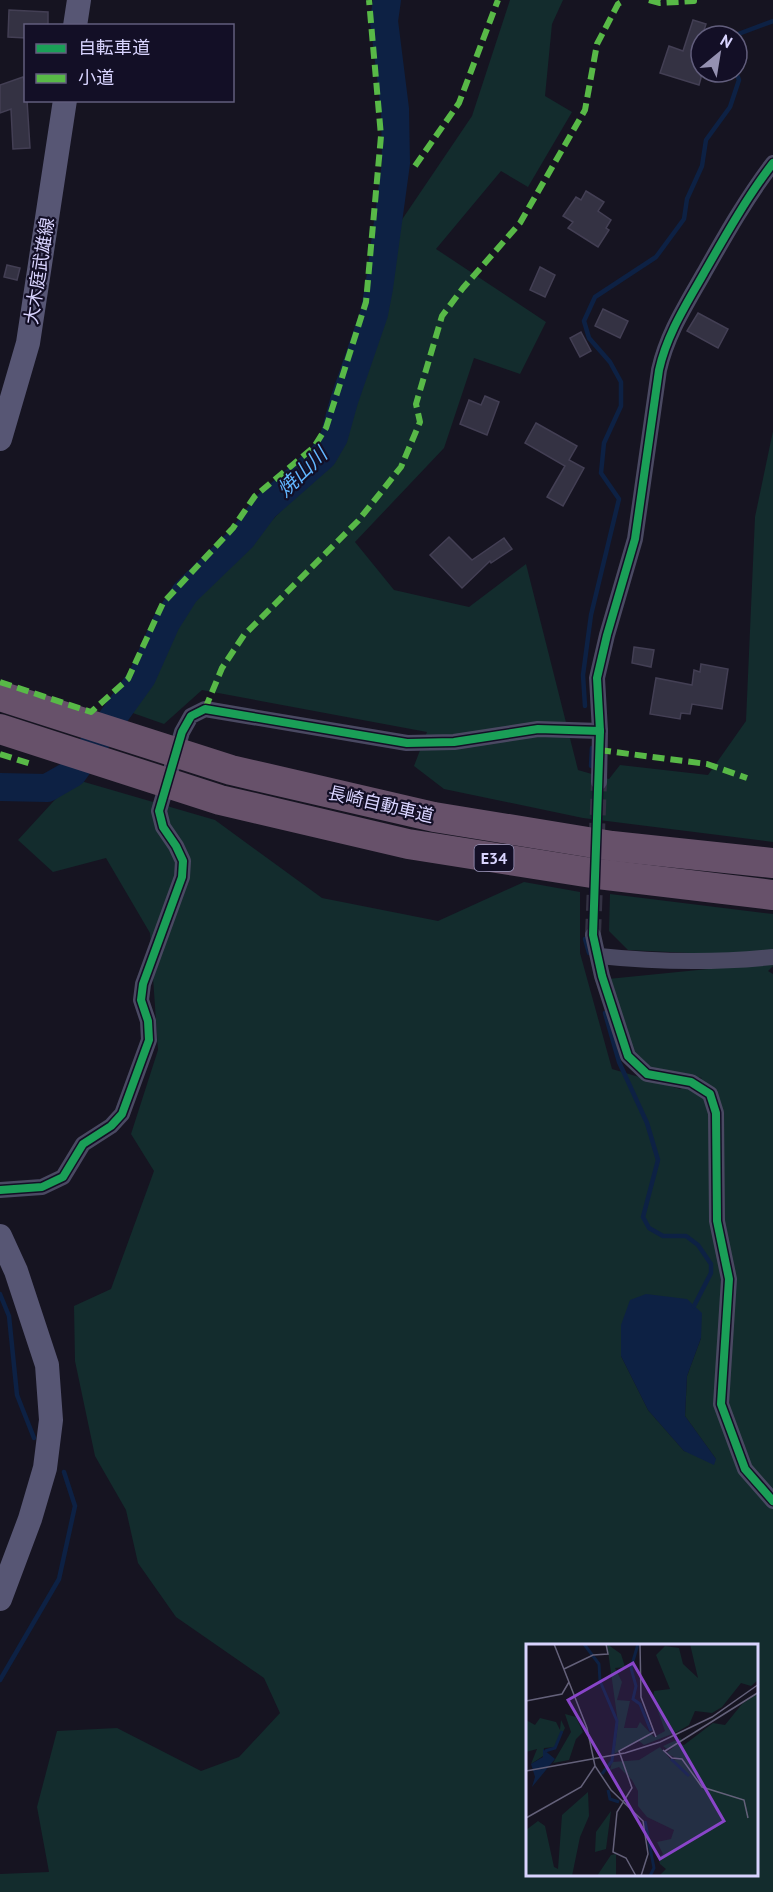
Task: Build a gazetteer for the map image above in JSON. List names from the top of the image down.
{
  "streets": {
    "highway": ["長崎自動車道", "E34"],
    "main road": ["大木庭武雄線"]
  },
  "water": ["焼山川"],
  "legend": ["自転車道", "小道"],
  "north": "top right"
}
